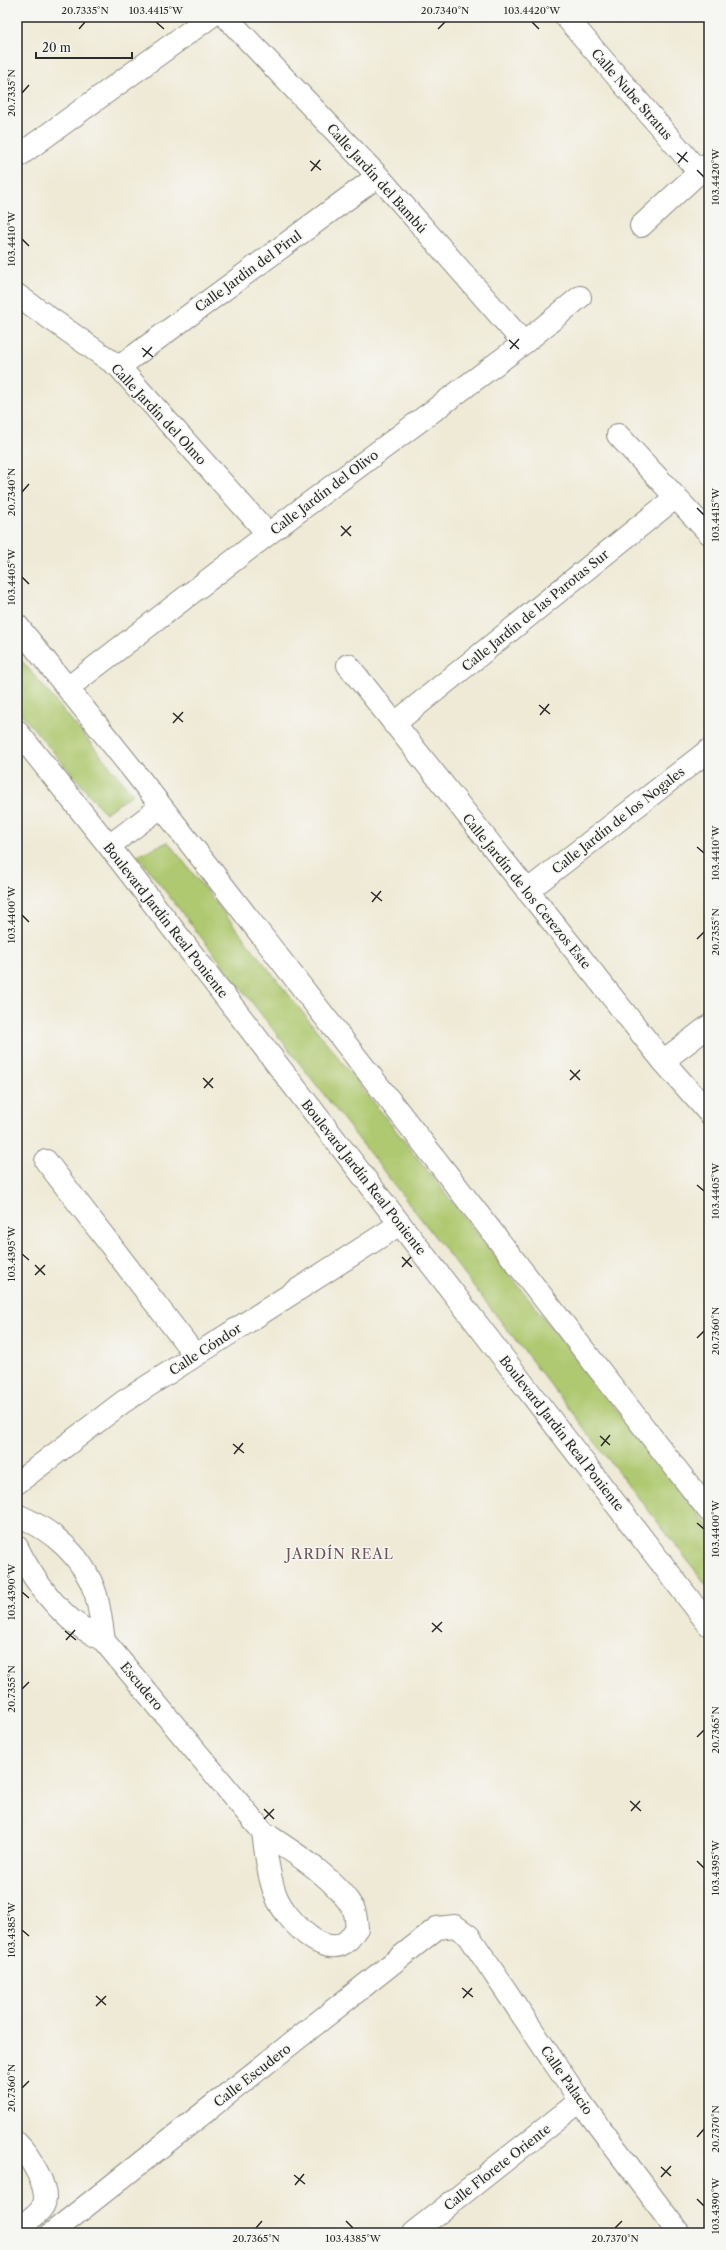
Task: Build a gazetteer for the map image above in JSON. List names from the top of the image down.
{
  "streets": {
    "street": [
      "Calle Nube Stratus",
      "Calle Jardín del Bambú",
      "Calle Jardín del Pirul",
      "Calle Jardín del Olmo",
      "Calle Jardín del Olivo",
      "Calle Jardín de las Parotas Sur",
      "Calle Jardín de los Nogales",
      "Calle Jardín de los Cerezos Este",
      "Boulevard Jardín Real Poniente",
      "Calle Cóndor",
      "Escudero",
      "Calle Escudero",
      "Calle Palacio",
      "Calle Florete Oriente"
    ]
  },
  "crossings": [
    ["Calle Jardín del Bambú", "Calle Jardín del Pirul"],
    ["Calle Jardín del Bambú", "Calle Jardín del Olivo"],
    ["Calle Jardín del Pirul", "Calle Jardín del Olmo"],
    ["Calle Jardín del Olmo", "Calle Jardín del Olivo"],
    ["Calle Jardín de las Parotas Sur", "Calle Jardín de los Cerezos Este"],
    ["Calle Jardín de los Nogales", "Calle Jardín de los Cerezos Este"],
    ["Boulevard Jardín Real Poniente", "Calle Cóndor"],
    ["Calle Escudero", "Calle Palacio"],
    ["Calle Palacio", "Calle Florete Oriente"]
  ],
  "districts": ["JARDÍN REAL"],
  "scale_bar": "20 m",
  "coordinates": [
    "20.7335°N",
    "103.4415°W",
    "20.7340°N",
    "103.4420°W",
    "103.4410°W",
    "103.4405°W",
    "103.4400°W",
    "20.7355°N",
    "103.4395°W",
    "20.7360°N",
    "103.4390°W",
    "20.7365°N",
    "103.4385°W",
    "20.7370°N"
  ]
}
